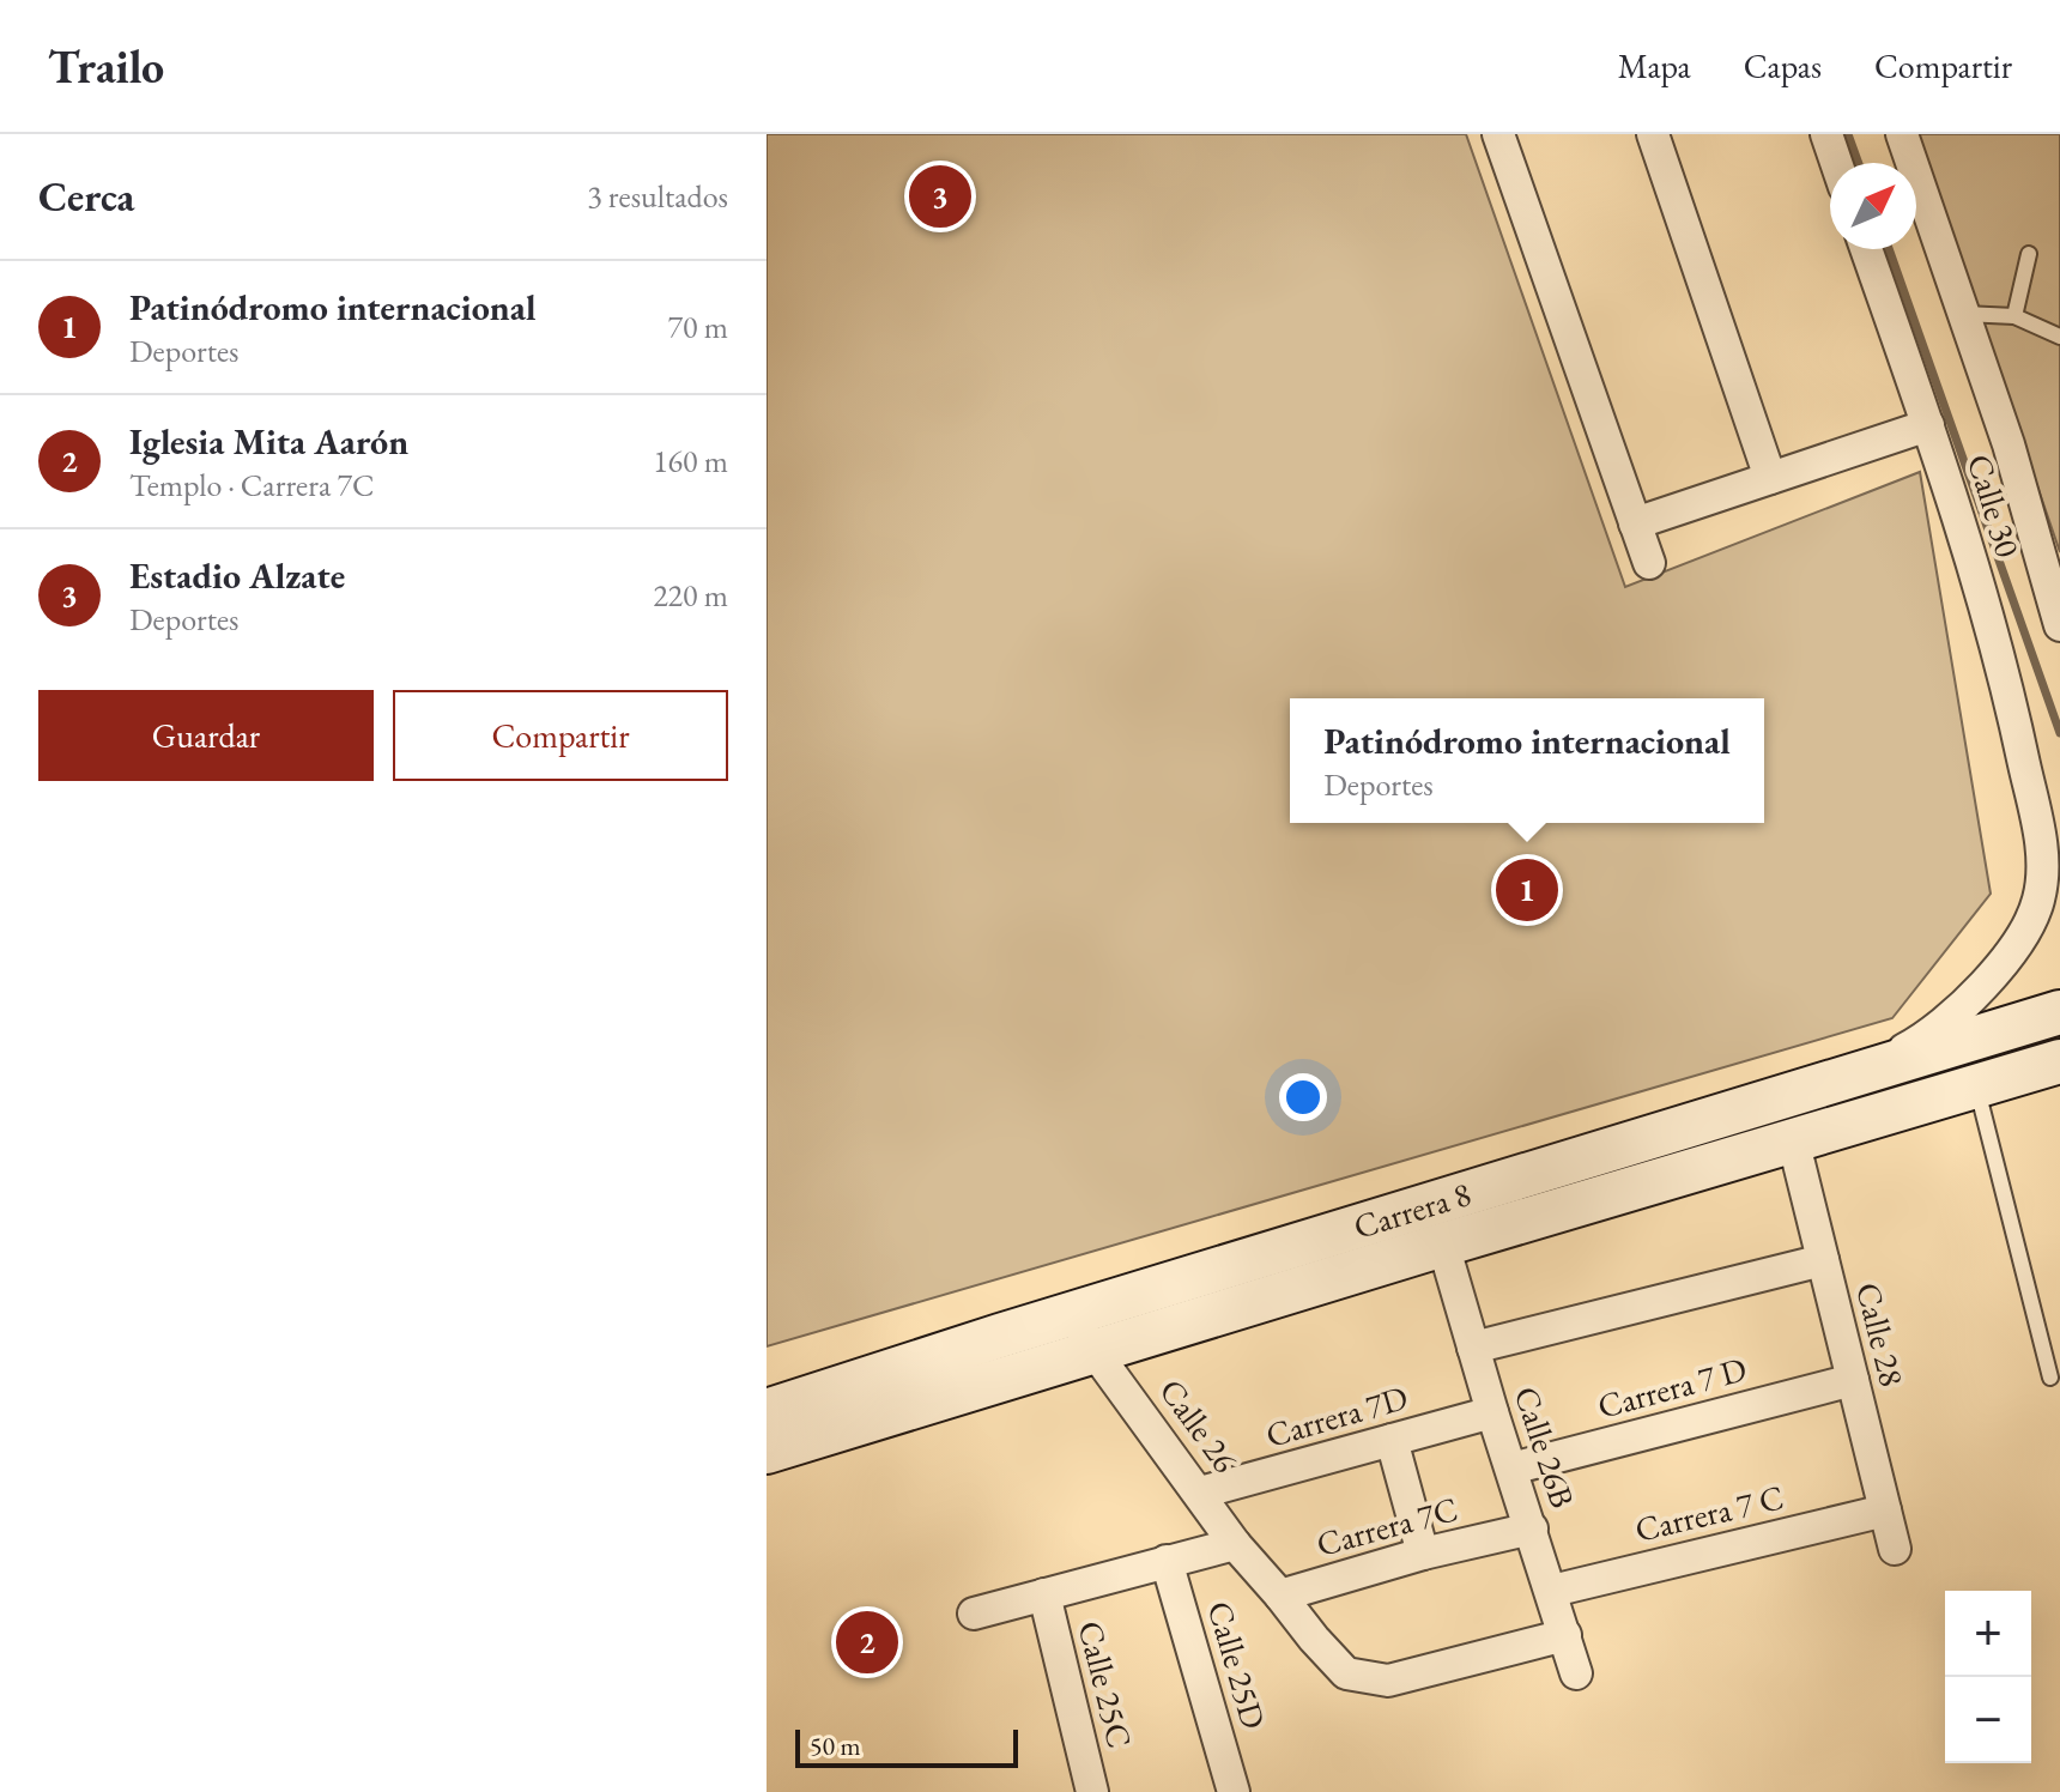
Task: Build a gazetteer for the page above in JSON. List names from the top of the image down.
{
  "streets": {
    "main road": ["Carrera 8"],
    "street": [
      "Calle 30",
      "Calle 28",
      "Carrera 7 D",
      "Carrera 7D",
      "Calle 26",
      "Calle 26B",
      "Carrera 7 C",
      "Carrera 7C",
      "Calle 25D",
      "Calle 25C"
    ]
  },
  "crossings": [
    ["Calle 30", "Carrera 8"],
    ["Carrera 8", "Calle 28"],
    ["Carrera 8", "Calle 26"],
    ["Carrera 8", "Calle 26B"],
    ["Calle 28", "Carrera 7 D"],
    ["Calle 28", "Carrera 7 C"],
    ["Carrera 7 D", "Calle 26B"],
    ["Carrera 7D", "Calle 26"],
    ["Carrera 7D", "Calle 26B"],
    ["Calle 26", "Calle 26B"],
    ["Calle 26", "Carrera 7C"],
    ["Calle 26B", "Carrera 7 C"],
    ["Calle 26B", "Carrera 7C"]
  ],
  "scale_bar": "50 m",
  "north": "top right",
  "page": {
    "header": "Trailo",
    "nav": ["Mapa", "Capas", "Compartir"],
    "heading": ["Cerca", "3 resultados"],
    "pins": ["3", "1", "2"],
    "list": [
      {
        "mark": "1",
        "name": "Patinódromo internacional",
        "note": "Deportes",
        "value": "70 m"
      },
      {
        "mark": "2",
        "name": "Iglesia Mita Aarón",
        "note": "Templo · Carrera 7C",
        "value": "160 m"
      },
      {
        "mark": "3",
        "name": "Estadio Alzate",
        "note": "Deportes",
        "value": "220 m"
      }
    ],
    "buttons": ["Guardar", "Compartir"],
    "popup": ["Patinódromo internacional", "Deportes"],
    "map_buttons": ["+", "−"],
    "scale": "50 m"
  }
}
